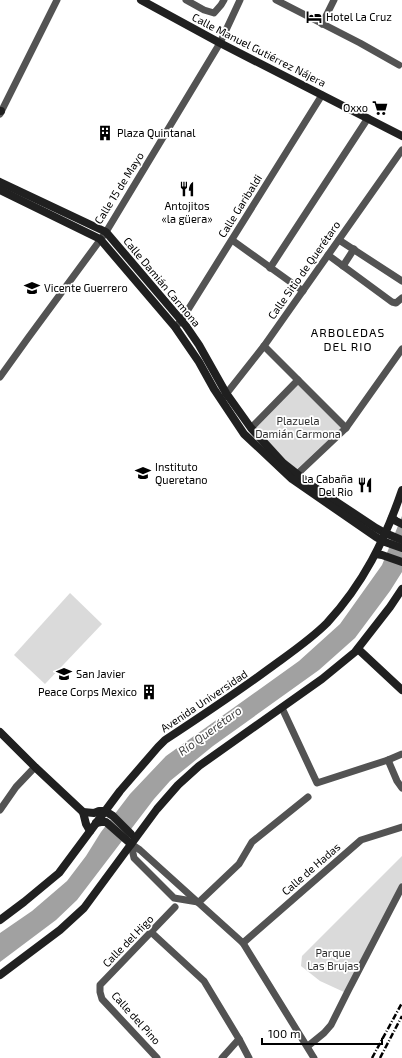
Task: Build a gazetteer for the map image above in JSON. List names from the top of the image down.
{
  "streets": {
    "street": [
      "Calle Manuel Gutiérrez Nájera",
      "Calle 15 de Mayo",
      "Calle Garibaldi",
      "Calle Sitio de Querétaro",
      "Calle Damián Carmona",
      "Avenida Universidad",
      "Calle de Hadas",
      "Calle del Higo",
      "Calle del Pino"
    ]
  },
  "crossings": [
    ["Calle Manuel Gutiérrez Nájera", "Calle 15 de Mayo"],
    ["Calle Manuel Gutiérrez Nájera", "Calle Garibaldi"],
    ["Calle 15 de Mayo", "Calle Damián Carmona"],
    ["Calle Garibaldi", "Calle Damián Carmona"],
    ["Calle Sitio de Querétaro", "Calle Damián Carmona"],
    ["Calle Damián Carmona", "Avenida Universidad"],
    ["Calle del Higo", "Calle del Pino"]
  ],
  "districts": ["ARBOLEDAS DEL RIO"],
  "water": ["Río Querétaro"],
  "parks": ["Plazuela Damián Carmona", "Parque Las Brujas"],
  "places": {
    "hotel": ["Hotel La Cruz"],
    "supermarket": ["Oxxo"],
    "building": ["Plaza Quintanal", "Peace Corps Mexico"],
    "restaurant": ["Antojitos «la güera»", "La Cabaña Del Rio"],
    "school or university": ["Vicente Guerrero", "Instituto Queretano", "San Javier"]
  },
  "scale_bar": "100 m"
}
